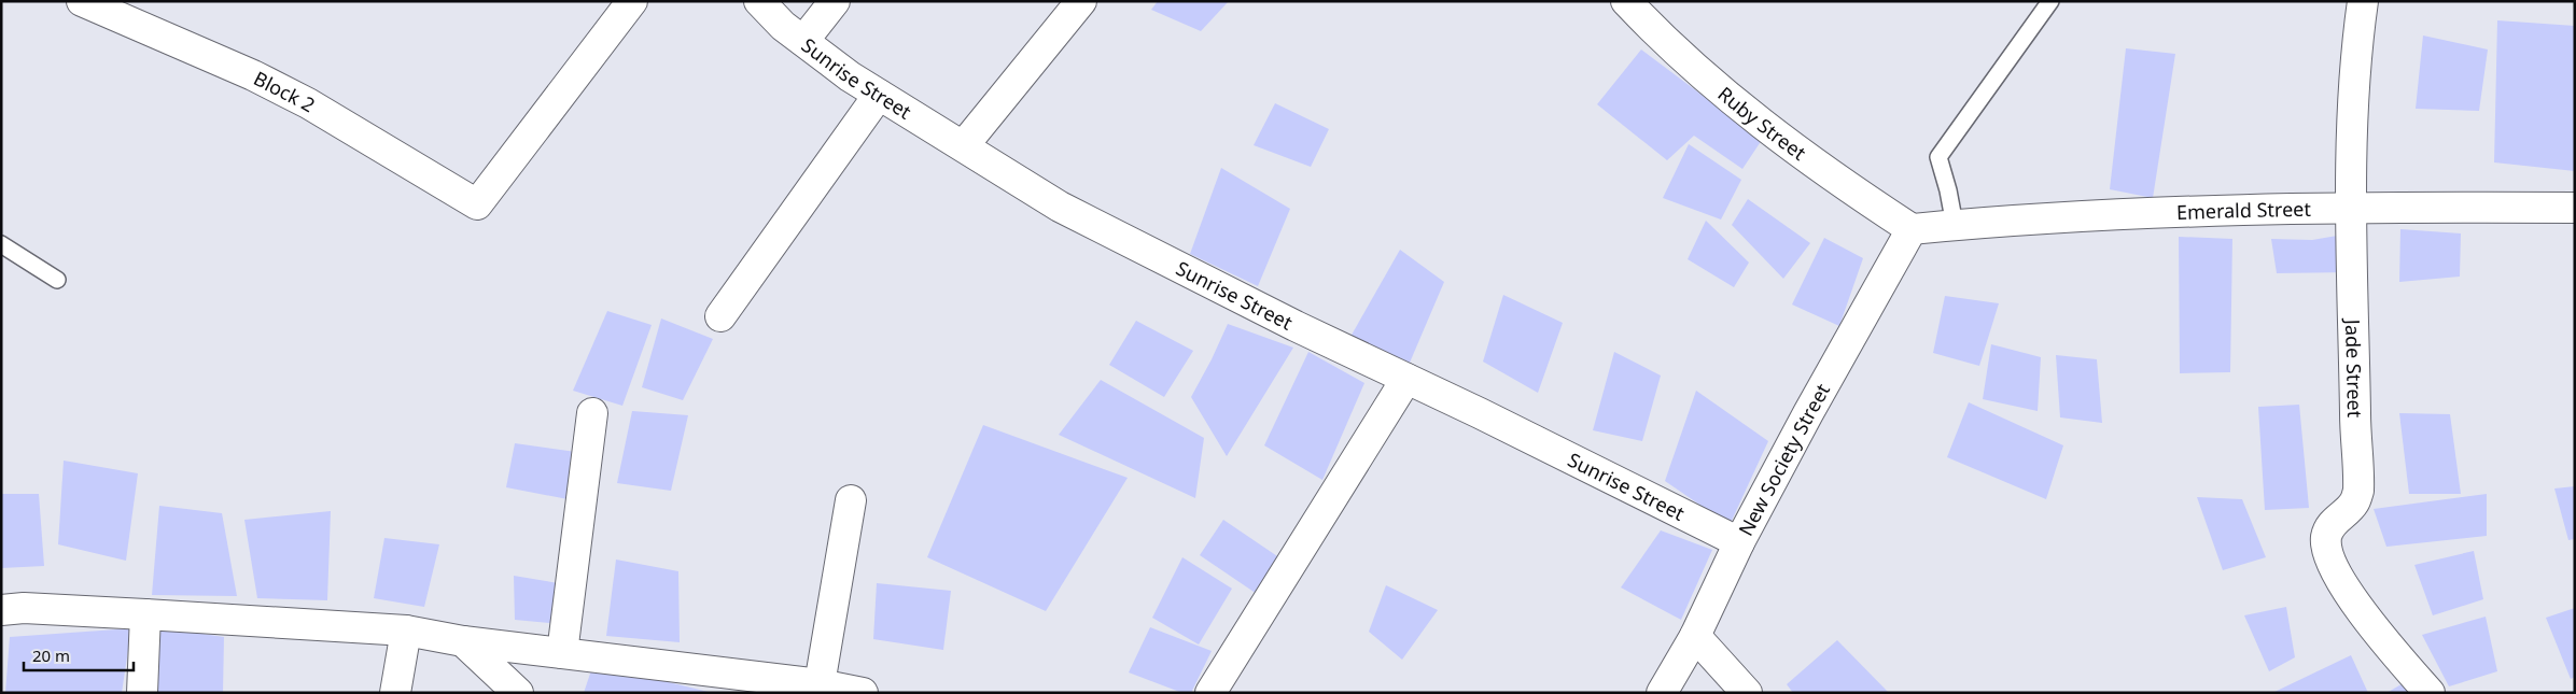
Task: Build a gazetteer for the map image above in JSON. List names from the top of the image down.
{
  "streets": {
    "street": [
      "Sunrise Street",
      "Block 2",
      "Ruby Street",
      "Emerald Street",
      "Jade Street",
      "New Society Street"
    ]
  },
  "crossings": [
    ["Sunrise Street", "New Society Street"],
    ["Ruby Street", "Emerald Street"],
    ["Ruby Street", "New Society Street"],
    ["Emerald Street", "Jade Street"],
    ["Emerald Street", "New Society Street"]
  ],
  "scale_bar": "20 m"
}
